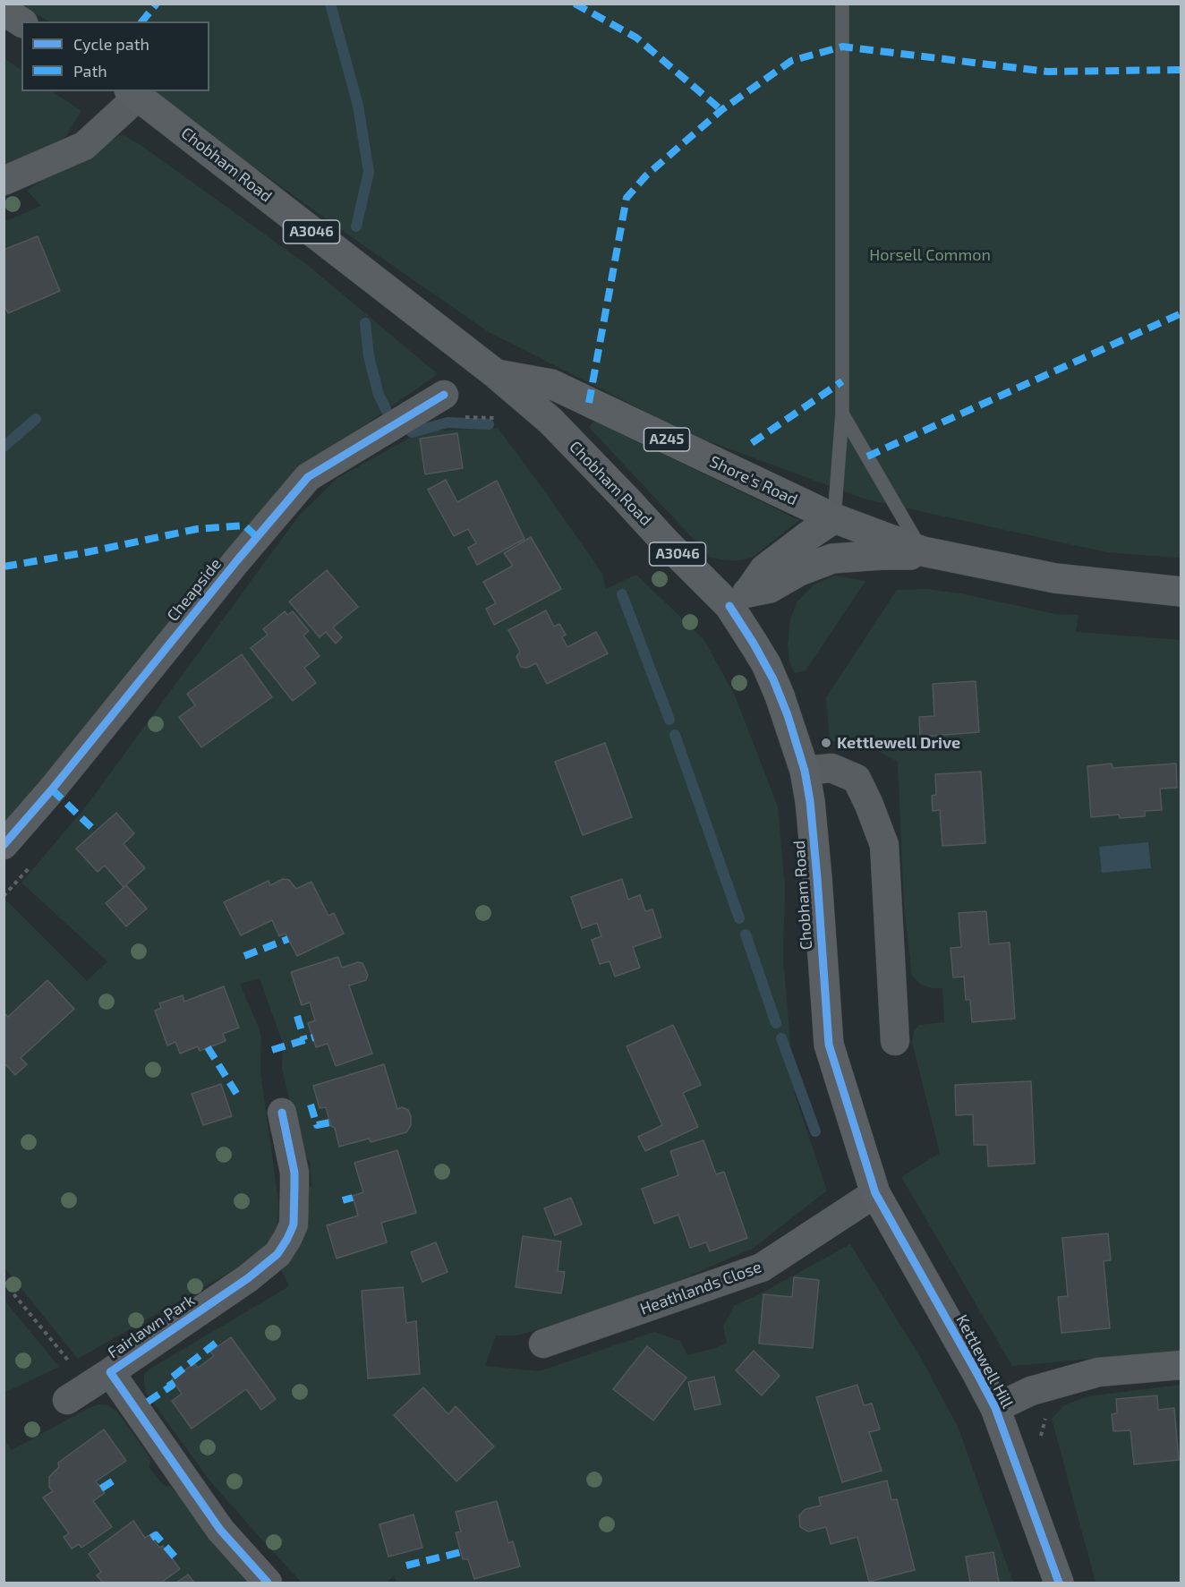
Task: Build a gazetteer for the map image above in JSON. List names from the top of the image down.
{
  "streets": {
    "main road": [
      "Chobham Road",
      "A3046",
      "A245",
      "Shore's Road",
      "Kettlewell Hill"
    ],
    "street": ["Cheapside", "Heathlands Close", "Fairlawn Park"]
  },
  "crossings": [
    ["Chobham Road", "Shore's Road"],
    ["Chobham Road", "Heathlands Close"],
    ["Chobham Road", "Kettlewell Hill"],
    ["Heathlands Close", "Kettlewell Hill"]
  ],
  "parks": ["Horsell Common"],
  "places": ["Kettlewell Drive"],
  "legend": ["Cycle path", "Path"]
}
